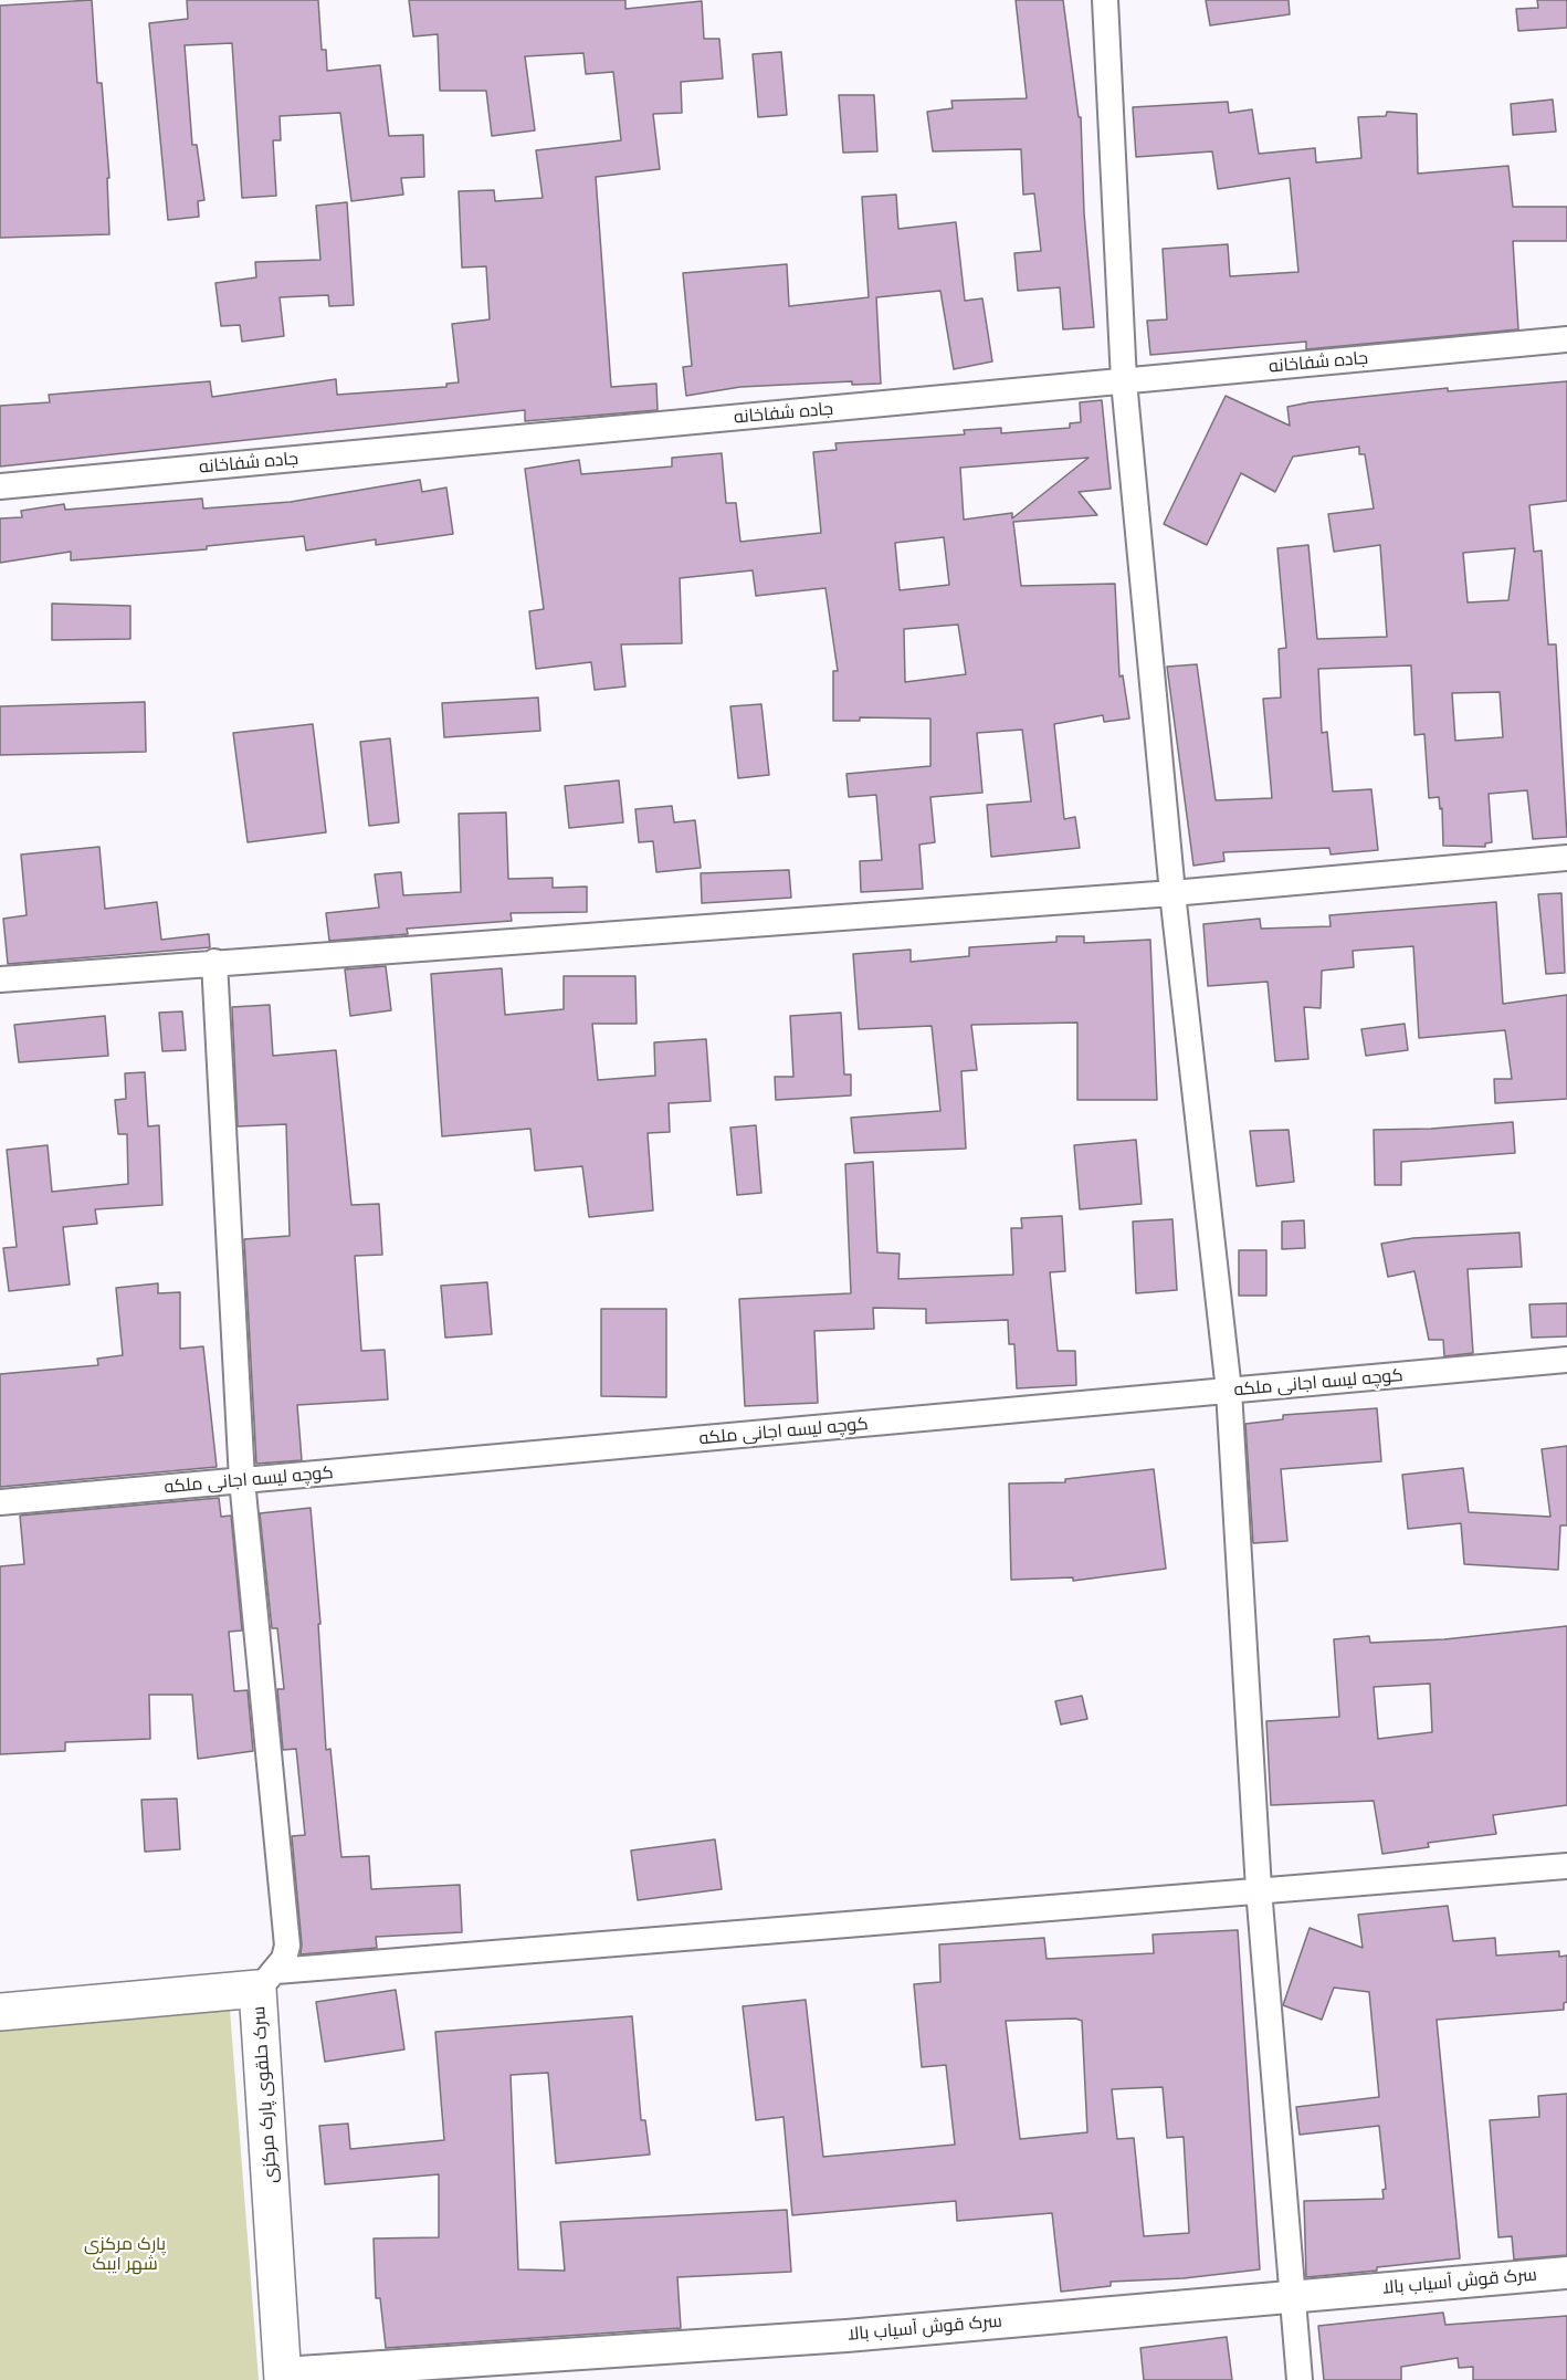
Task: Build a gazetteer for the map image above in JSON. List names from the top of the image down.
{
  "streets": {
    "main road": ["سرک حلقوی پارک مرکزی"],
    "street": ["جاده شفاخانه", "کوچه لیسه اجانی ملکه", "سرک قوش آسیاب بالا"]
  },
  "crossings": [
    ["سرک حلقوی پارک مرکزی", "سرک قوش آسیاب بالا"]
  ],
  "parks": ["پارک مرکزی شهر ایبک"]
}
